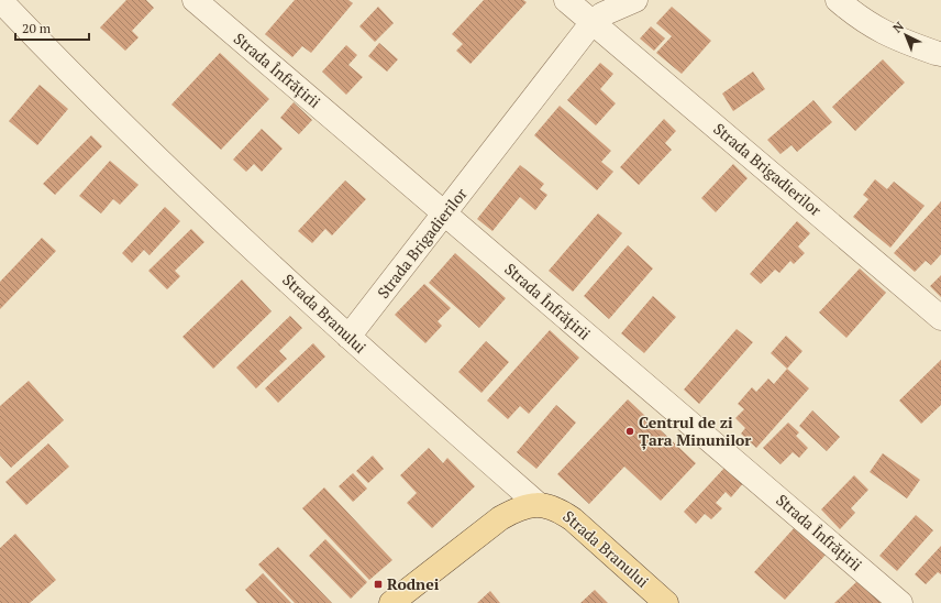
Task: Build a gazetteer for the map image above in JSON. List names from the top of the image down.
{
  "streets": {
    "main road": ["Strada Branului"],
    "street": ["Strada Înfrățirii", "Strada Brigadierilor"]
  },
  "crossings": [
    ["Strada Înfrățirii", "Strada Brigadierilor"],
    ["Strada Brigadierilor", "Strada Branului"]
  ],
  "places": {
    "other": ["Centrul de zi Țara Minunilor"],
    "transit": ["Rodnei"]
  },
  "scale_bar": "20 m",
  "north": "top left"
}
